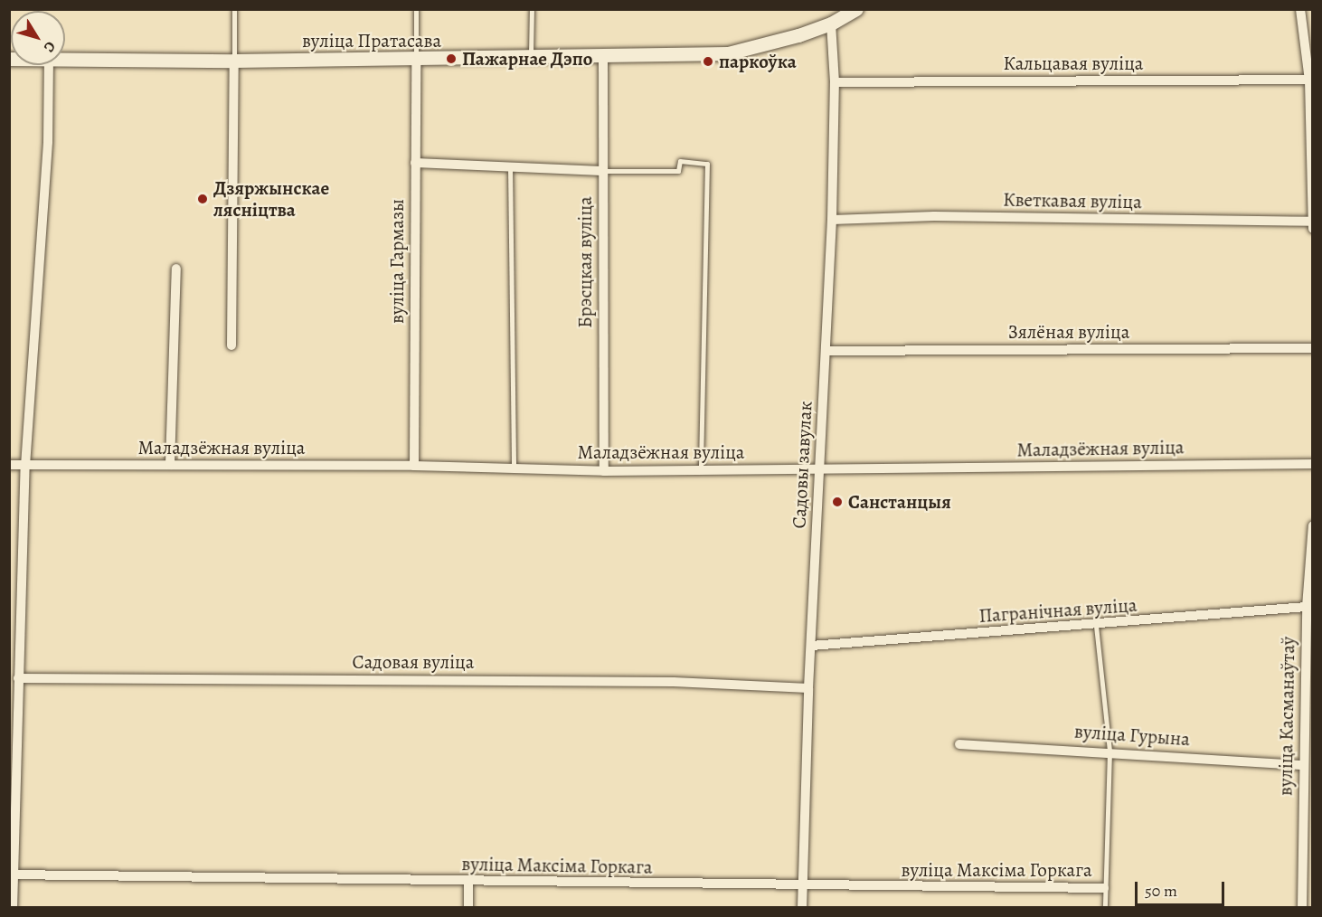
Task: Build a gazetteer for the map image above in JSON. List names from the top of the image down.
{
  "streets": {
    "main road": ["вуліца Пратасава"],
    "street": [
      "Кальцавая вуліца",
      "Кветкавая вуліца",
      "вуліца Гармазы",
      "Брэсцкая вуліца",
      "Зялёная вуліца",
      "Маладзёжная вуліца",
      "Садовы завулак",
      "Пагранічная вуліца",
      "Садовая вуліца",
      "вуліца Касманаўтаў",
      "вуліца Гурына",
      "вуліца Максіма Горкага"
    ]
  },
  "crossings": [
    ["вуліца Пратасава", "вуліца Гармазы"],
    ["вуліца Пратасава", "Брэсцкая вуліца"],
    ["вуліца Пратасава", "Садовы завулак"],
    ["Кальцавая вуліца", "Садовы завулак"],
    ["Кветкавая вуліца", "Садовы завулак"],
    ["вуліца Гармазы", "Маладзёжная вуліца"],
    ["Брэсцкая вуліца", "Маладзёжная вуліца"],
    ["Зялёная вуліца", "Садовы завулак"],
    ["Маладзёжная вуліца", "Садовы завулак"],
    ["Садовы завулак", "Пагранічная вуліца"],
    ["Садовы завулак", "Садовая вуліца"],
    ["Садовы завулак", "вуліца Максіма Горкага"],
    ["Пагранічная вуліца", "вуліца Касманаўтаў"],
    ["вуліца Касманаўтаў", "вуліца Гурына"]
  ],
  "places": [
    "Пажарнае Дэпо",
    "паркоўка",
    "Дзяржынскае лясніцтва",
    "Санстанцыя"
  ],
  "scale_bar": "50 m",
  "north": "bottom right"
}
